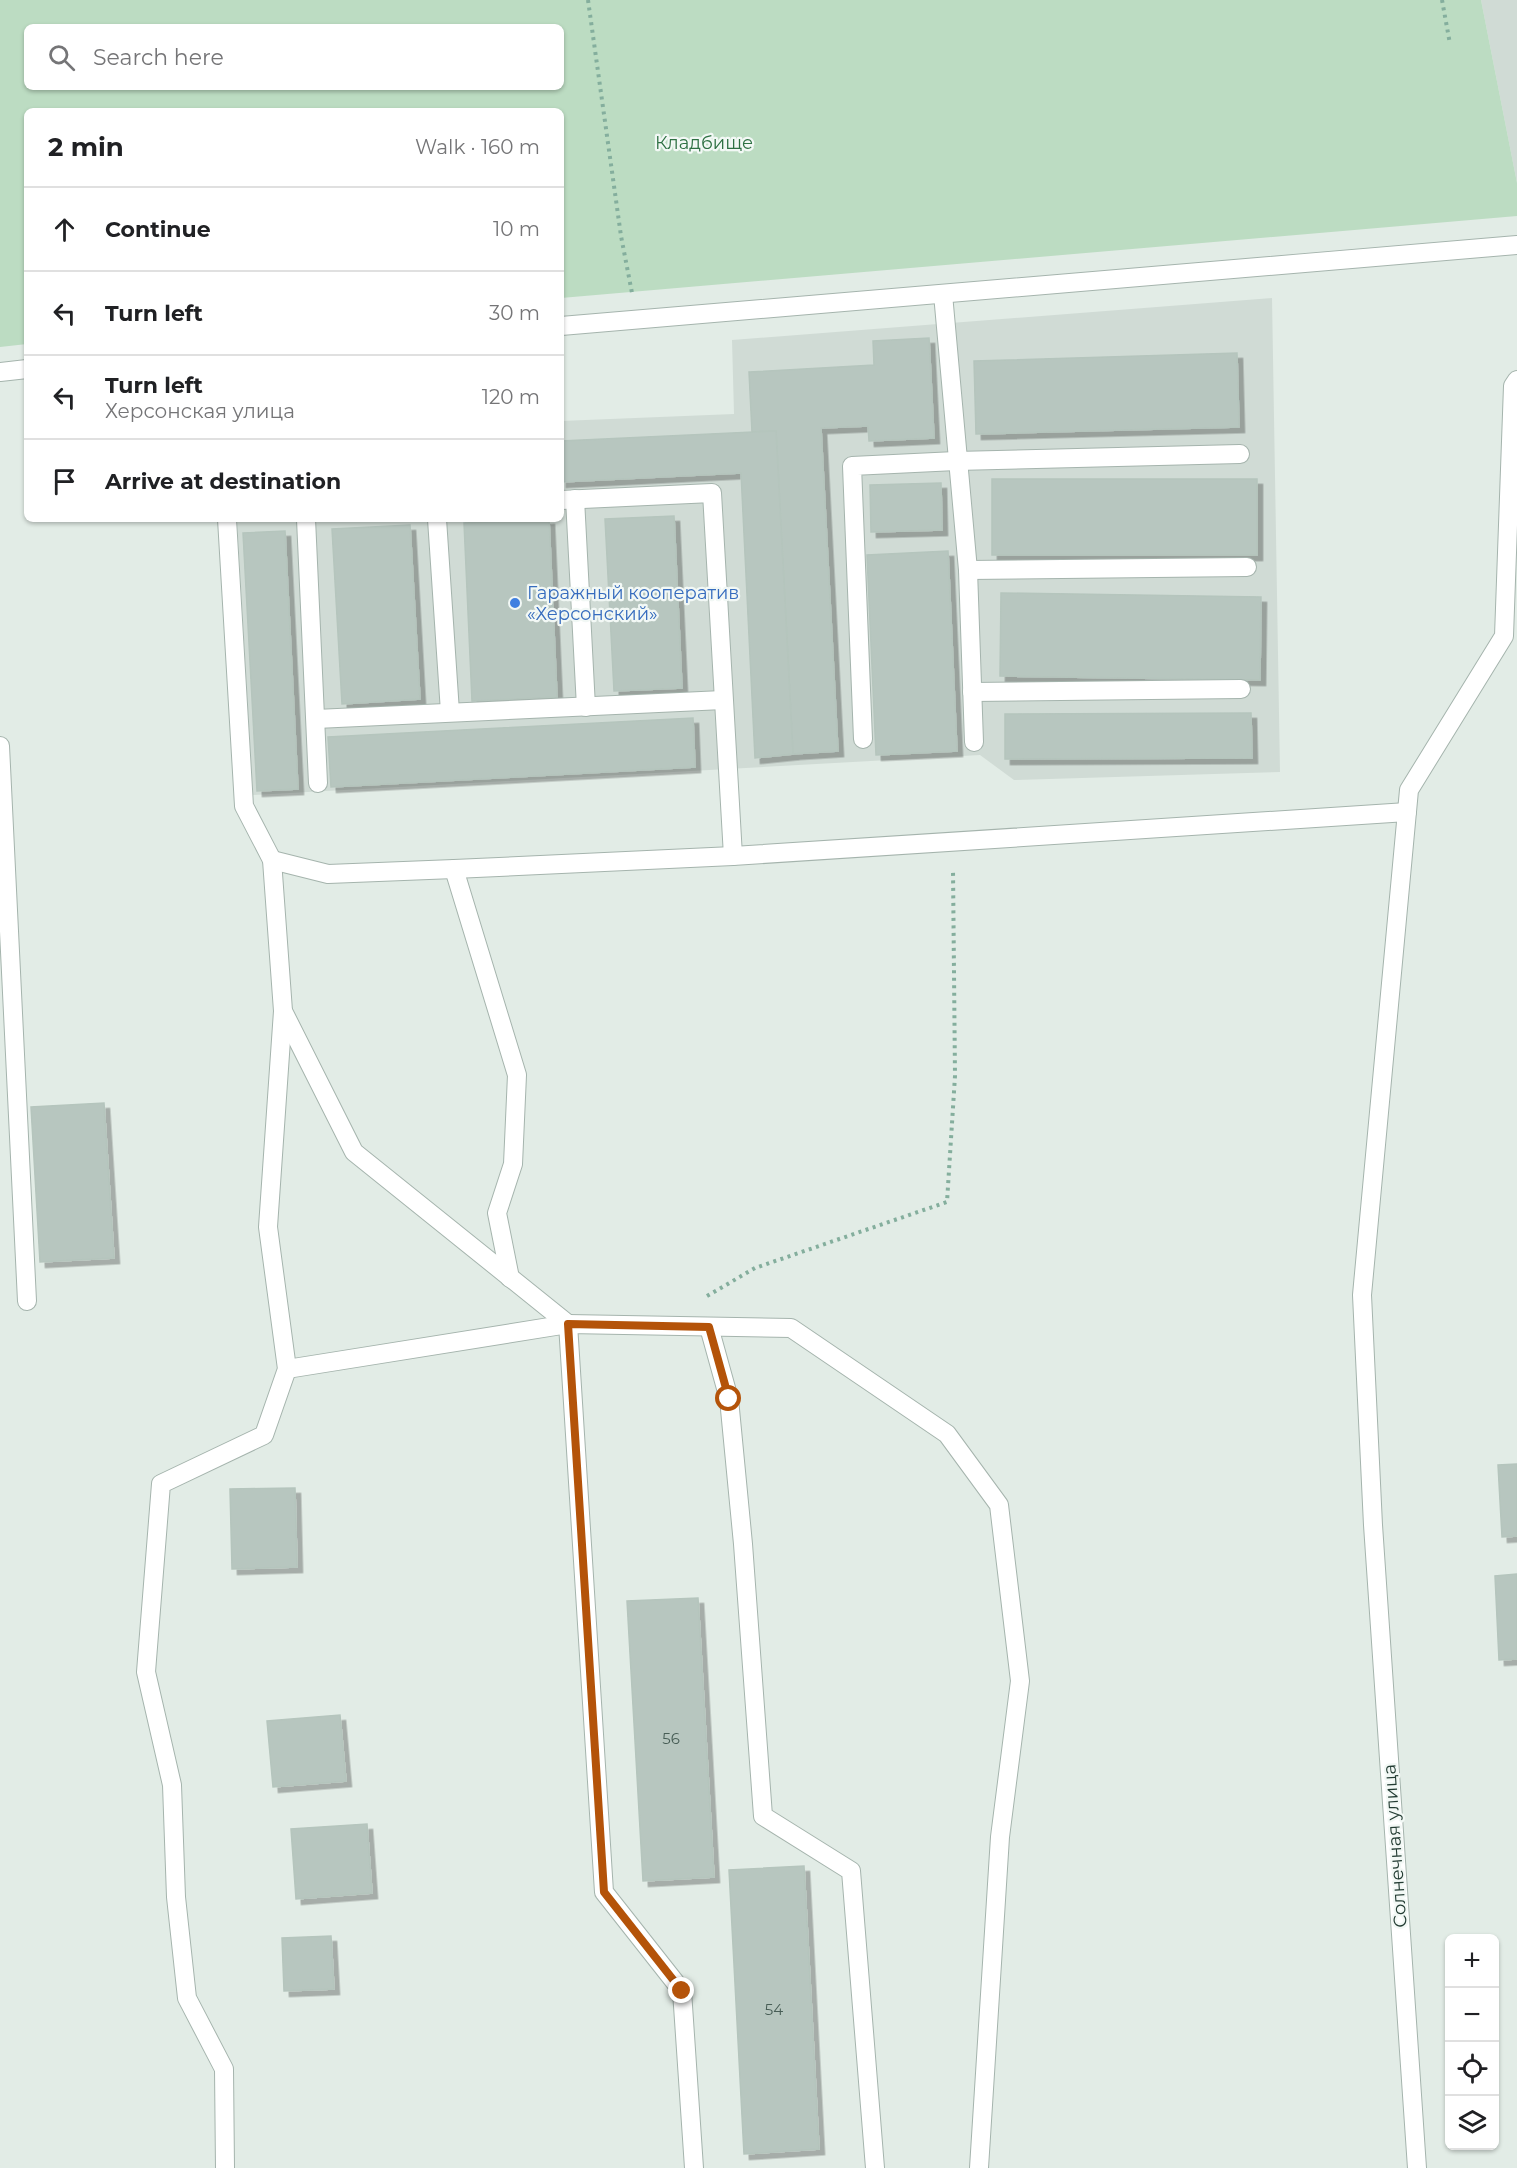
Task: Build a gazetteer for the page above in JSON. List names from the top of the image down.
{
  "streets": {
    "street": ["Солнечная улица"]
  },
  "parks": ["Кладбище"],
  "places": ["Гаражный кооператив «Херсонский»"],
  "house_numbers": ["56", "54"],
  "page": {
    "search": "Search here",
    "heading": ["2 min", "Walk · 160 m"],
    "list": [
      ["Continue", "10 m"],
      ["Turn left", "30 m"],
      ["Turn left", "Херсонская улица", "120 m"],
      "Arrive at destination"
    ],
    "map_buttons": ["+", "−"]
  }
}
